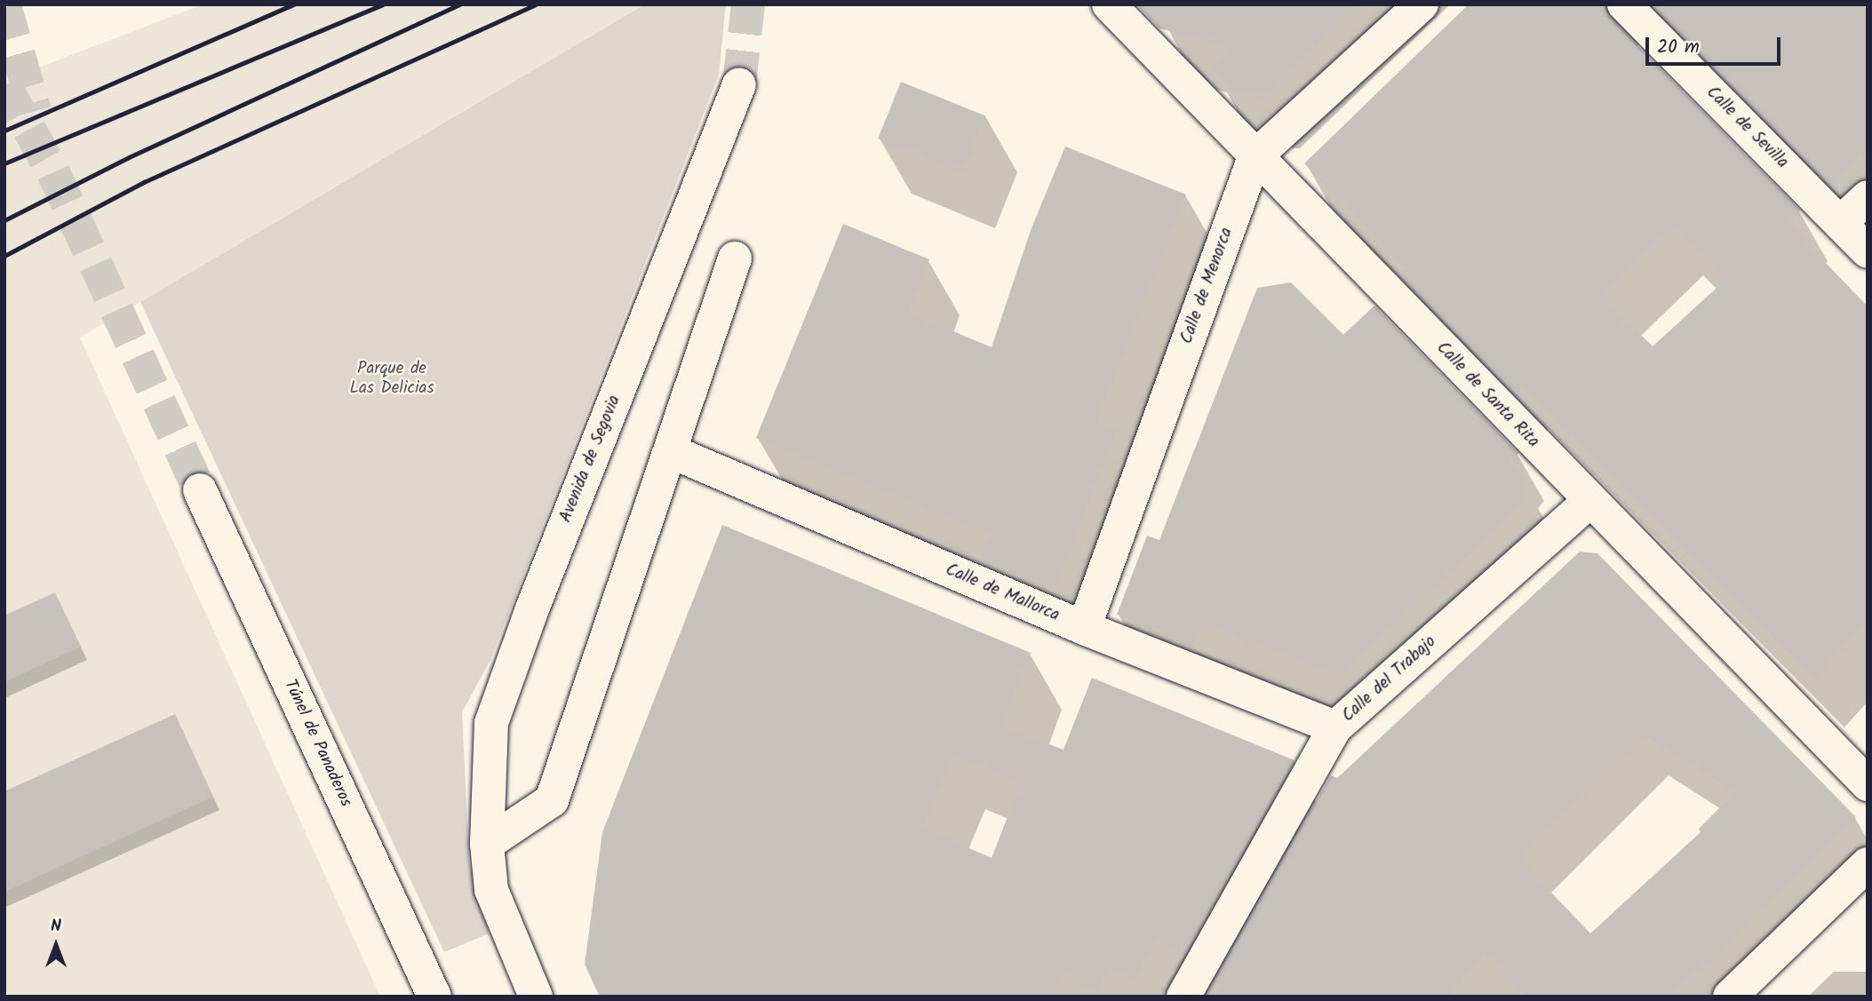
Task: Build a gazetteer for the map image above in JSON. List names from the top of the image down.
{
  "streets": {
    "street": [
      "Calle de Sevilla",
      "Calle de Menorca",
      "Calle de Santa Rita",
      "Avenida de Segovia",
      "Calle de Mallorca",
      "Calle del Trabajo",
      "Túnel de Panaderos"
    ]
  },
  "crossings": [
    ["Calle de Menorca", "Calle de Santa Rita"],
    ["Calle de Menorca", "Calle de Mallorca"],
    ["Calle de Santa Rita", "Calle del Trabajo"],
    ["Calle de Mallorca", "Calle del Trabajo"]
  ],
  "parks": ["Parque de Las Delicias"],
  "scale_bar": "20 m",
  "north": "top"
}
